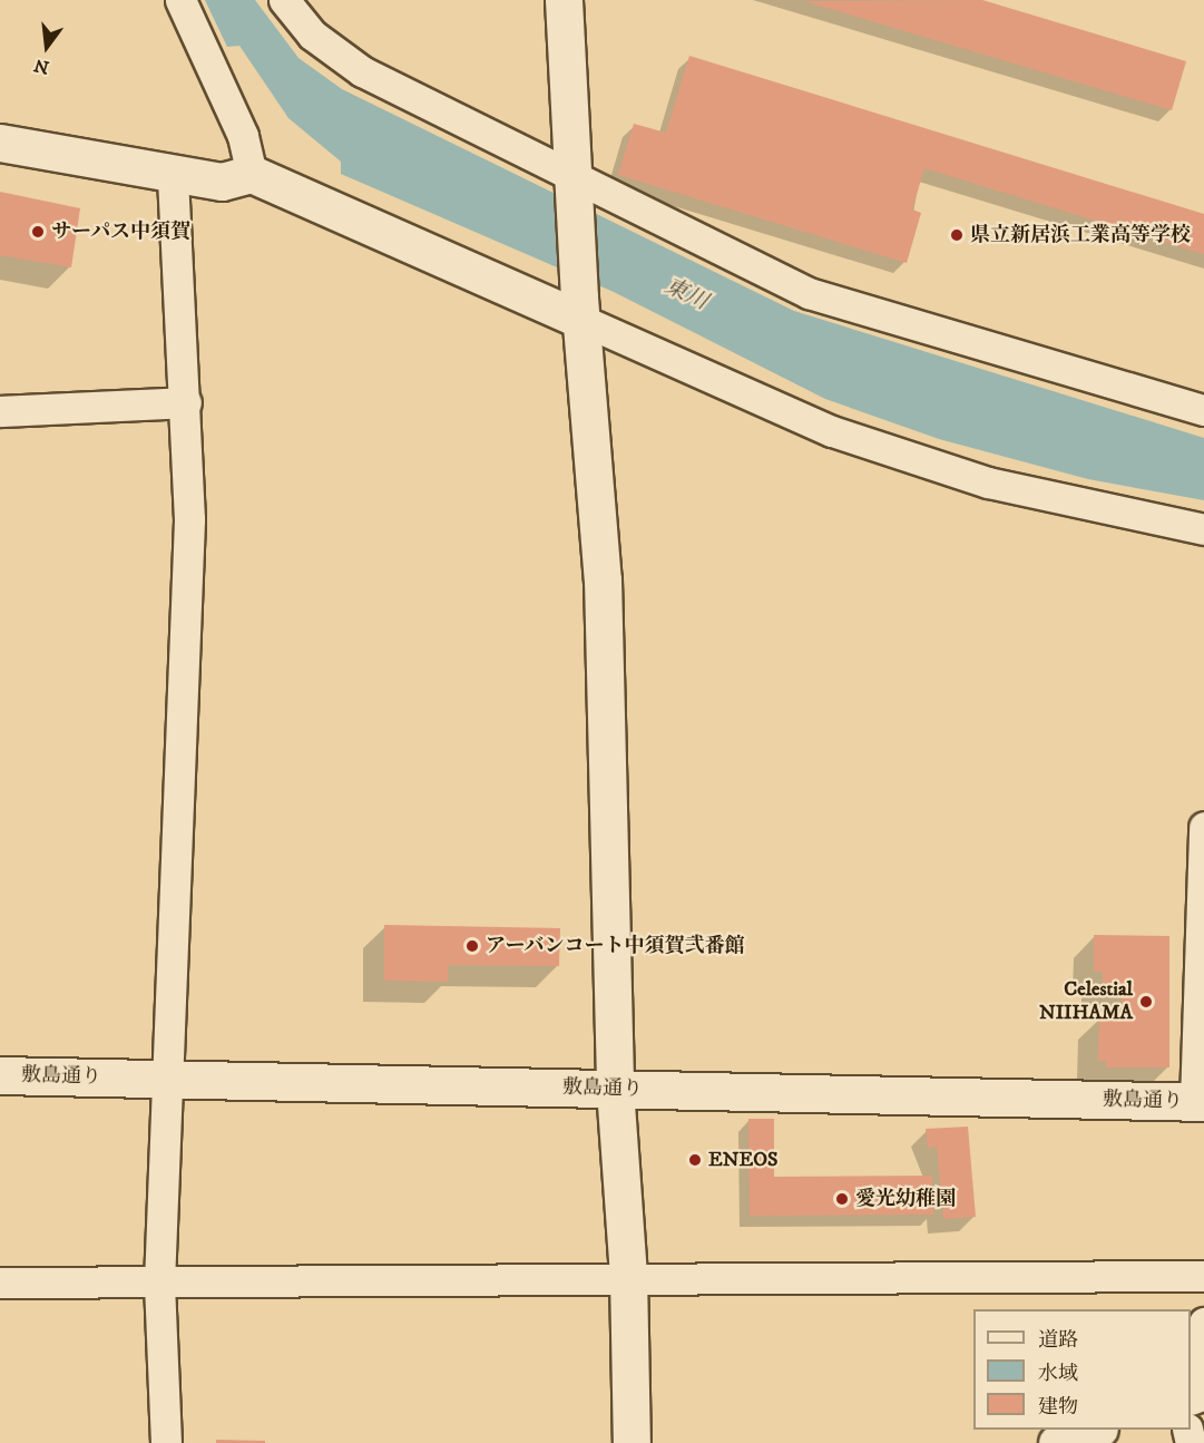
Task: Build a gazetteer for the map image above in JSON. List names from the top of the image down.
{
  "streets": {
    "street": ["敷島通り"]
  },
  "water": ["東川"],
  "places": [
    "サーパス中須賀",
    "県立新居浜工業高等学校",
    "アーバンコート中須賀弐番館",
    "Celestial NIIHAMA",
    "ENEOS",
    "愛光幼稚園"
  ],
  "legend": ["道路", "水域", "建物"],
  "north": "bottom"
}
